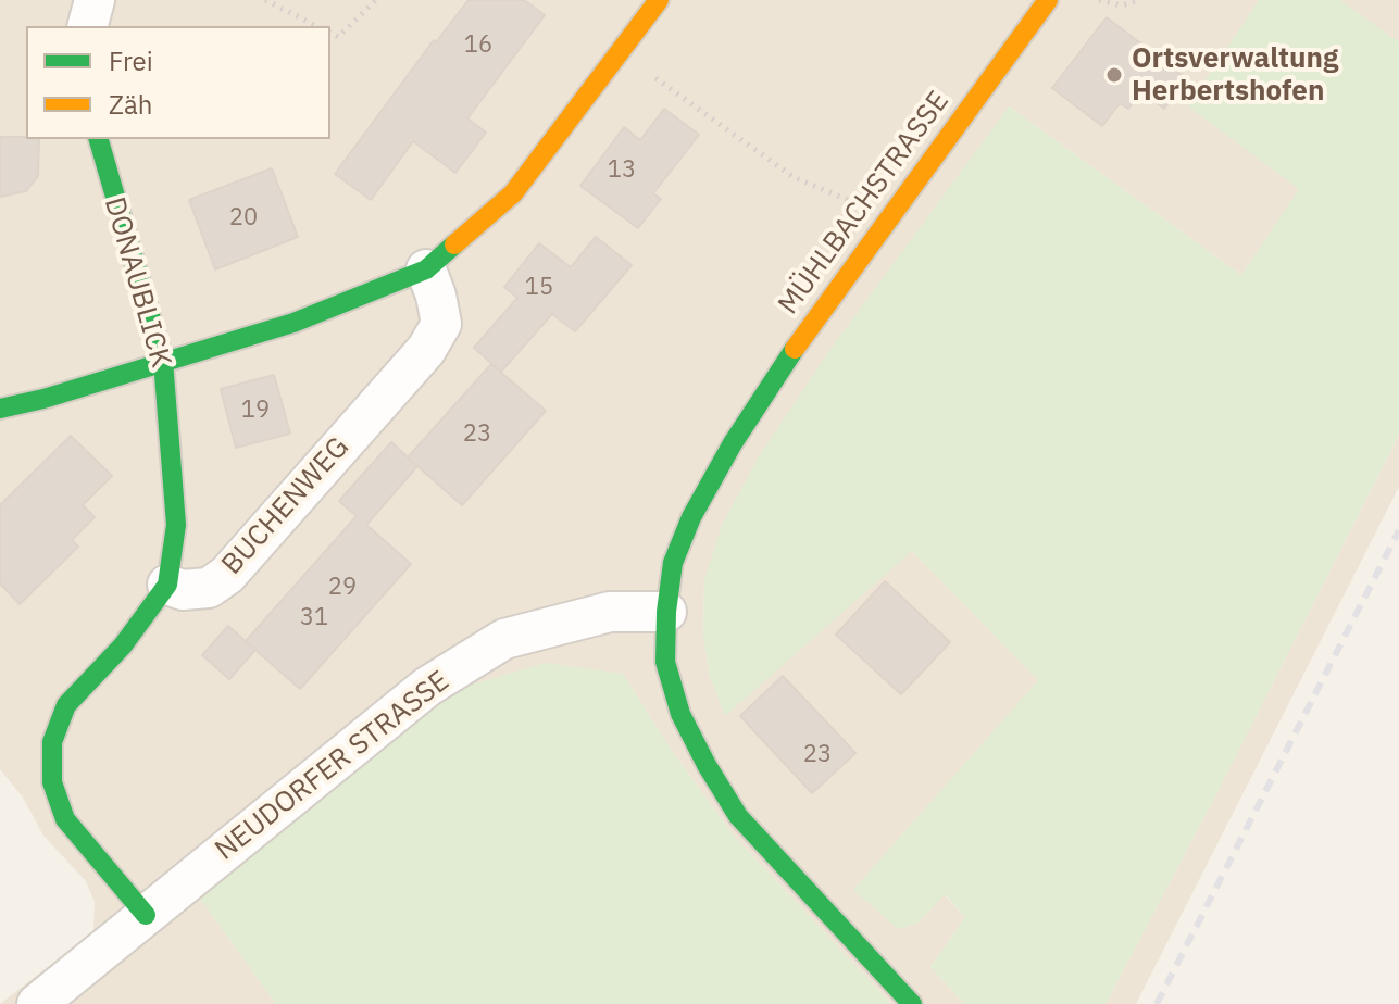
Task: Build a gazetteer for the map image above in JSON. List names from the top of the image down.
{
  "streets": {
    "street": [
      "MÜHLBACHSTRASSE",
      "DONAUBLICK",
      "BUCHENWEG",
      "NEUDORFER STRASSE"
    ]
  },
  "crossings": [
    ["MÜHLBACHSTRASSE", "NEUDORFER STRASSE"],
    ["DONAUBLICK", "BUCHENWEG"]
  ],
  "places": ["Ortsverwaltung Herbertshofen"],
  "house_numbers": [
    "16",
    "13",
    "20",
    "15",
    "19",
    "23",
    "29",
    "31",
    "23"
  ],
  "legend": ["Frei", "Zäh"]
}
